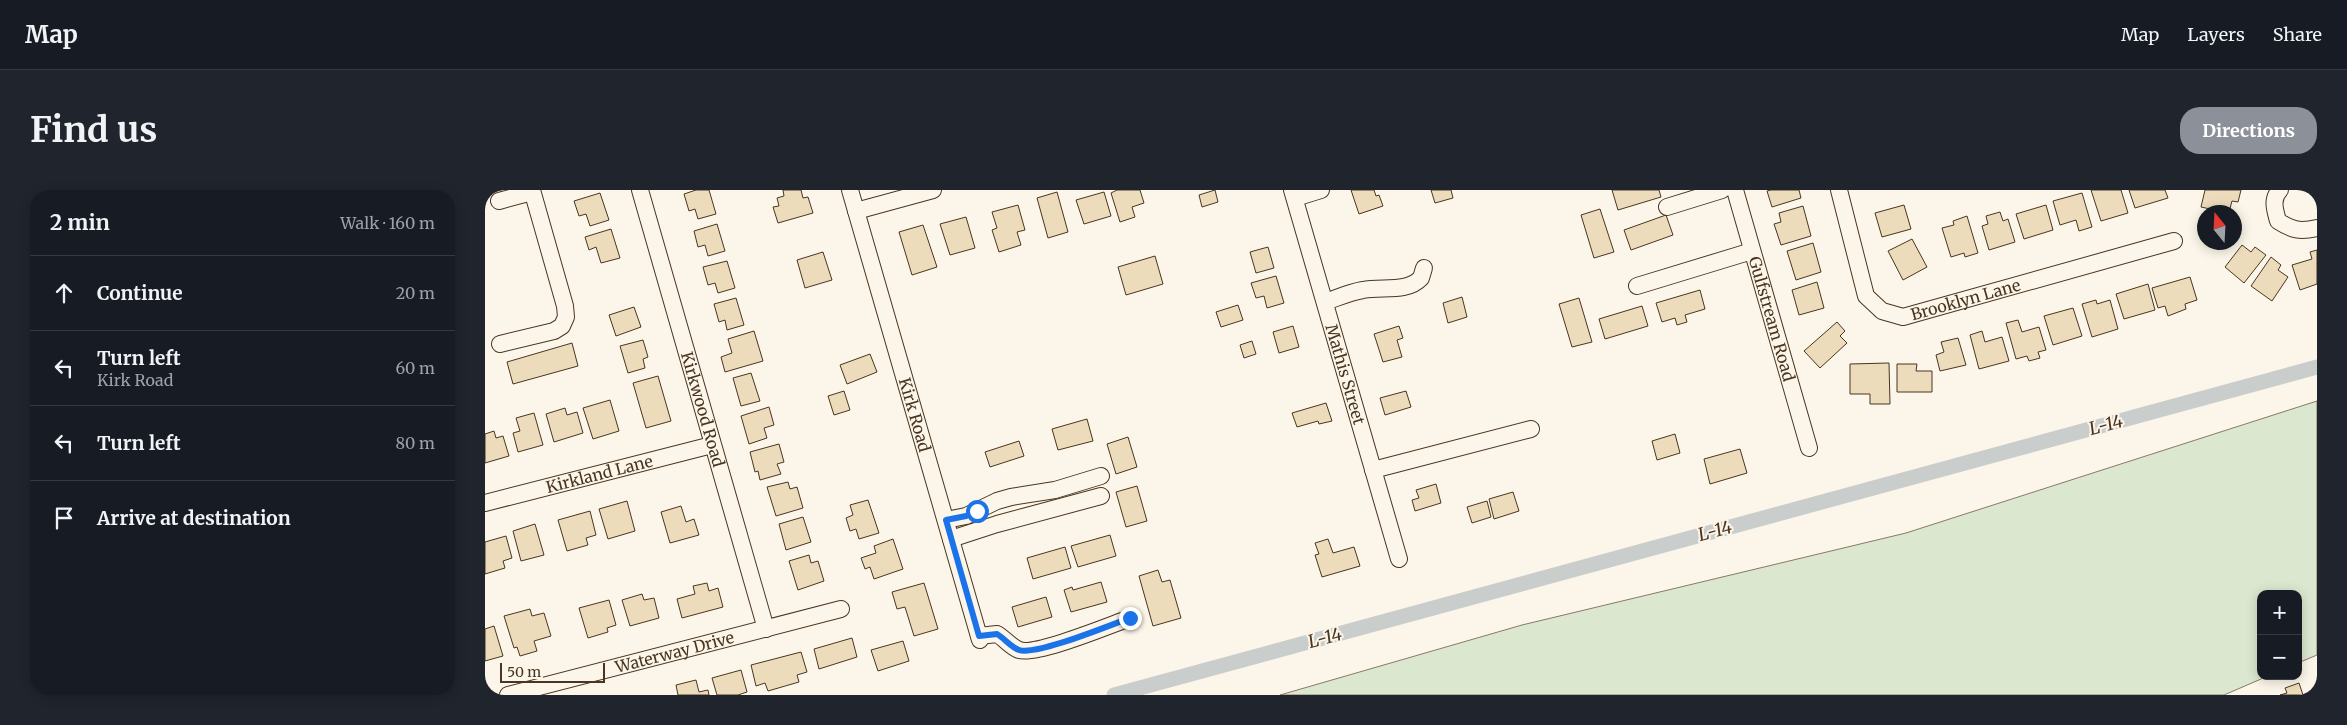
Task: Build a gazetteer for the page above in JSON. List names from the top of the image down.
{
  "streets": {
    "street": [
      "Brooklyn Lane",
      "Gulfstream Road",
      "Mathis Street",
      "Kirkwood Road",
      "Kirk Road",
      "Kirkland Lane",
      "Waterway Drive"
    ]
  },
  "crossings": [
    ["Kirkwood Road", "Kirkland Lane"],
    ["Kirkwood Road", "Waterway Drive"]
  ],
  "water": ["L-14"],
  "scale_bar": "50 m",
  "north": "top",
  "page": {
    "header": "Map",
    "nav": ["Map", "Layers", "Share"],
    "buttons": "Directions",
    "title": "Find us",
    "heading": ["2 min", "Walk · 160 m"],
    "list": [
      ["Continue", "20 m"],
      ["Turn left", "Kirk Road", "60 m"],
      ["Turn left", "80 m"],
      "Arrive at destination"
    ],
    "map_buttons": ["+", "−"],
    "scale": "50 m"
  }
}
